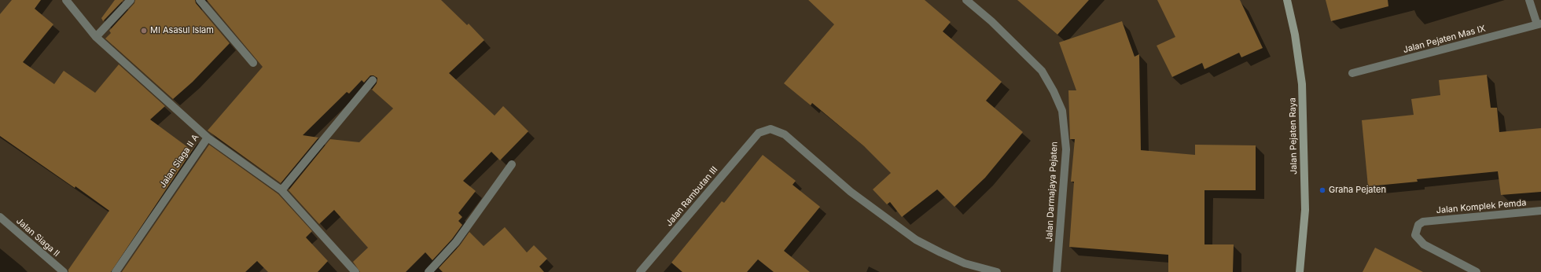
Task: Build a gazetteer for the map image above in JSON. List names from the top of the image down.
{
  "streets": {
    "main road": ["Jalan Pejaten Raya"],
    "street": [
      "Jalan Pejaten Mas IX",
      "Jalan Siaga II A",
      "Jalan Darmajaya Pejaten",
      "Jalan Rambutan III",
      "Jalan Komplek Pemda",
      "Jalan Siaga II"
    ]
  },
  "places": ["MI Asasul Islam", "Graha Pejaten"]
}
